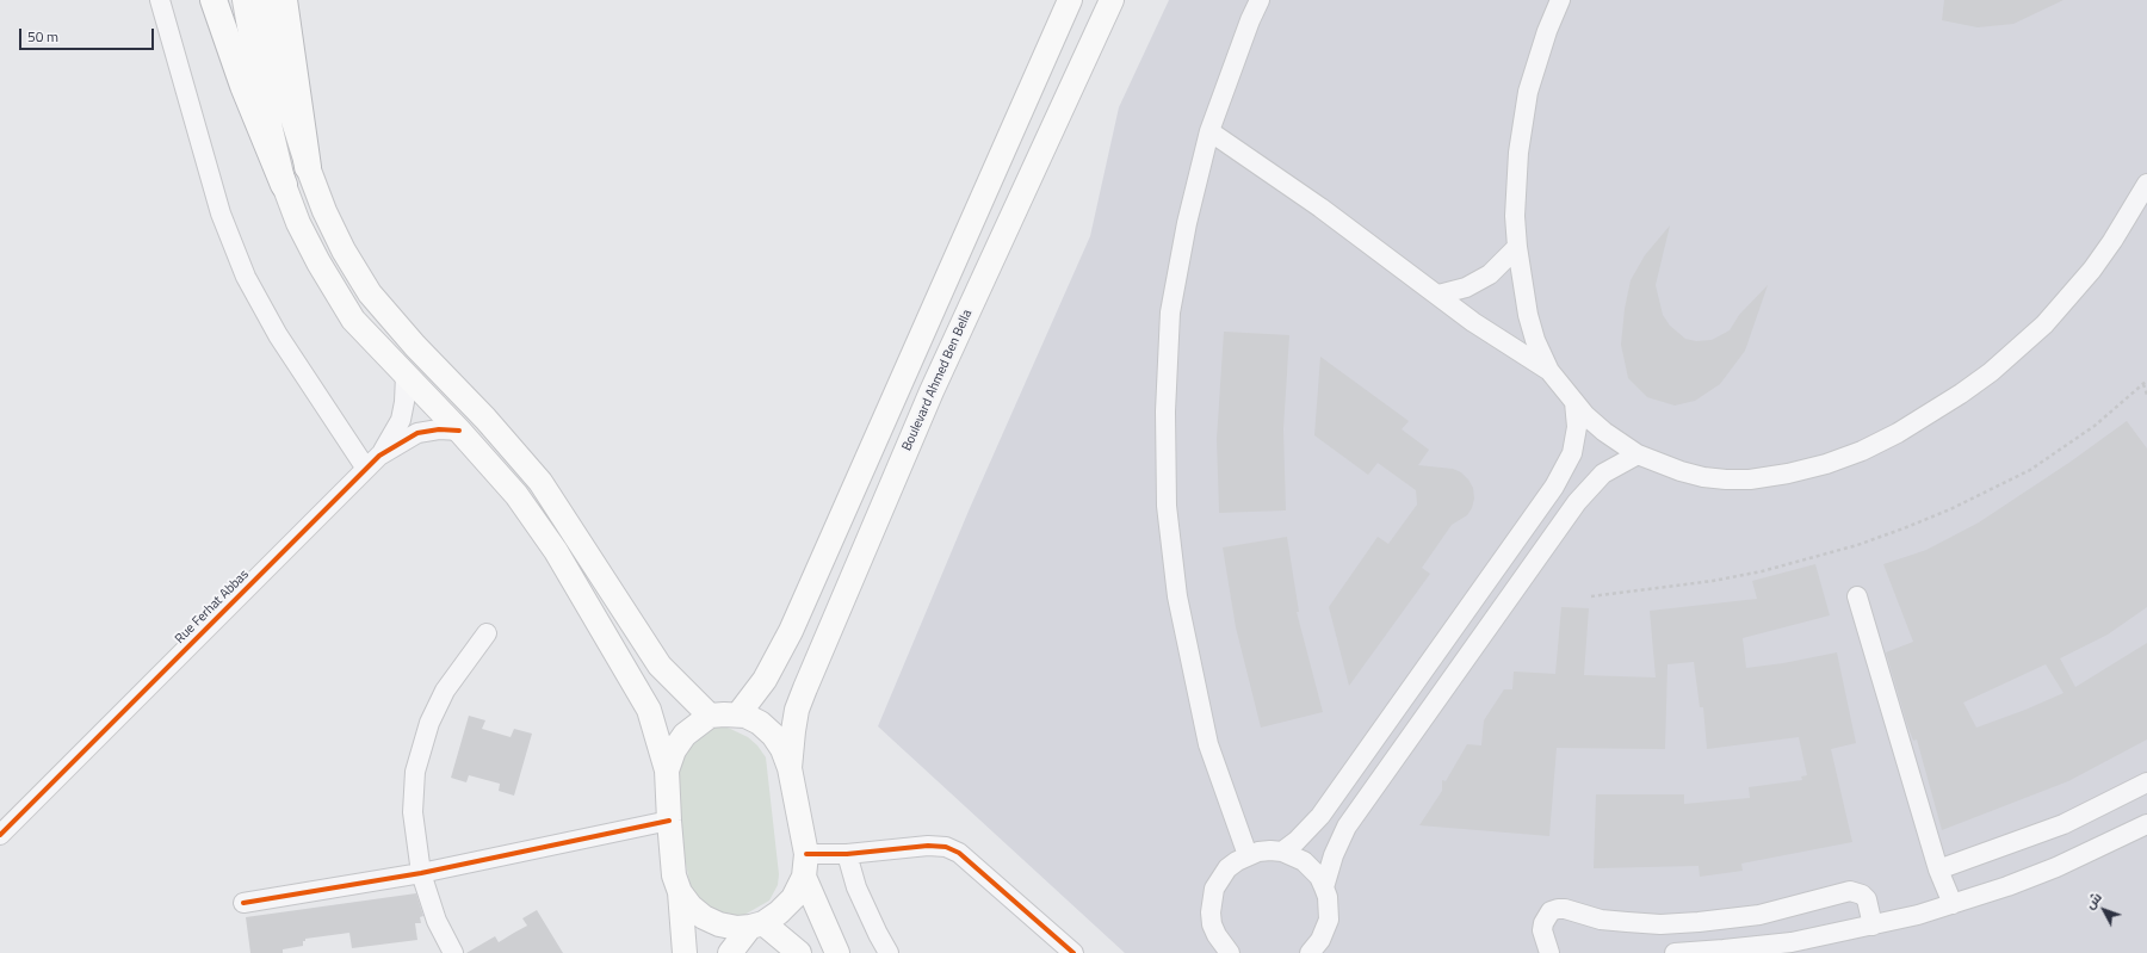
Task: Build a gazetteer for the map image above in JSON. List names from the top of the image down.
{
  "streets": {
    "main road": ["Boulevard Ahmed Ben Bella"],
    "street": ["Rue Ferhat Abbas"]
  },
  "scale_bar": "50 m",
  "north": "top left"
}
